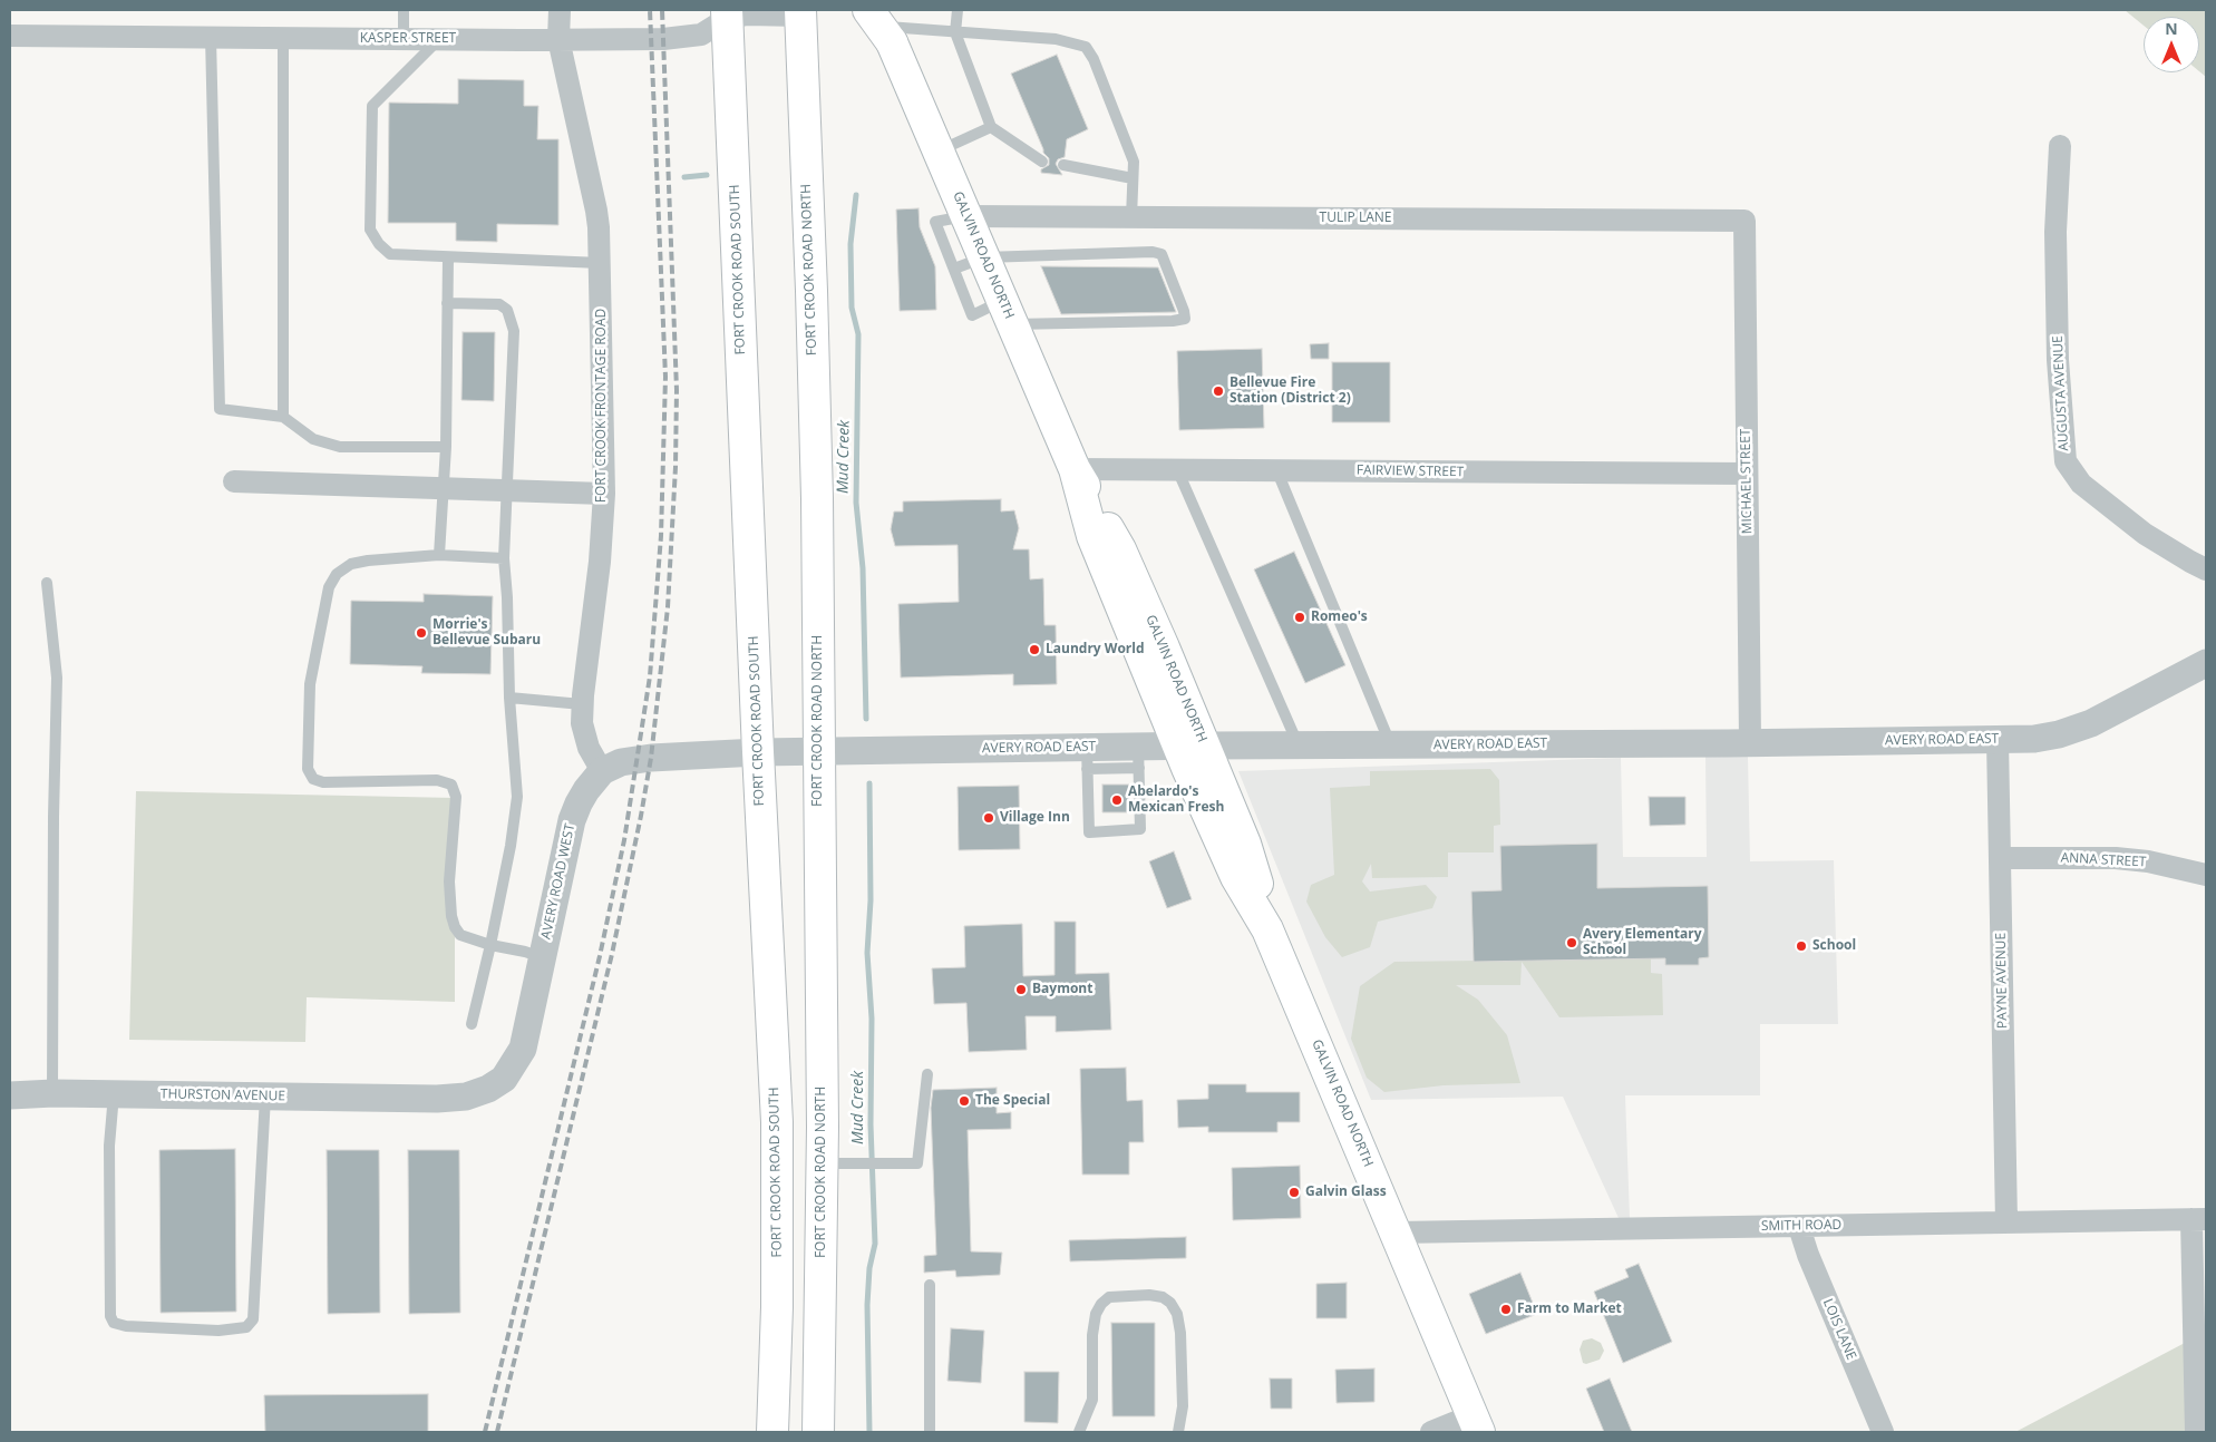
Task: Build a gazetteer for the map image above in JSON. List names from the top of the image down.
{
  "streets": {
    "main road": ["GALVIN ROAD NORTH", "FORT CROOK ROAD SOUTH", "FORT CROOK ROAD NORTH"],
    "street": [
      "KASPER STREET",
      "TULIP LANE",
      "AUGUSTA AVENUE",
      "FORT CROOK FRONTAGE ROAD",
      "FAIRVIEW STREET",
      "MICHAEL STREET",
      "AVERY ROAD EAST",
      "ANNA STREET",
      "AVERY ROAD WEST",
      "PAYNE AVENUE",
      "THURSTON AVENUE",
      "SMITH ROAD",
      "LOIS LANE"
    ]
  },
  "crossings": [
    ["KASPER STREET", "FORT CROOK ROAD SOUTH"],
    ["KASPER STREET", "FORT CROOK ROAD NORTH"],
    ["KASPER STREET", "FORT CROOK FRONTAGE ROAD"],
    ["TULIP LANE", "GALVIN ROAD NORTH"],
    ["TULIP LANE", "MICHAEL STREET"],
    ["GALVIN ROAD NORTH", "FAIRVIEW STREET"],
    ["GALVIN ROAD NORTH", "AVERY ROAD EAST"],
    ["GALVIN ROAD NORTH", "SMITH ROAD"],
    ["FORT CROOK ROAD SOUTH", "AVERY ROAD EAST"],
    ["FORT CROOK ROAD NORTH", "AVERY ROAD EAST"],
    ["FORT CROOK FRONTAGE ROAD", "AVERY ROAD WEST"],
    ["FAIRVIEW STREET", "MICHAEL STREET"],
    ["MICHAEL STREET", "AVERY ROAD EAST"],
    ["AVERY ROAD EAST", "PAYNE AVENUE"],
    ["ANNA STREET", "PAYNE AVENUE"],
    ["AVERY ROAD WEST", "THURSTON AVENUE"],
    ["PAYNE AVENUE", "SMITH ROAD"],
    ["SMITH ROAD", "LOIS LANE"]
  ],
  "water": ["Mud Creek"],
  "places": [
    "Bellevue Fire Station (District 2)",
    "Romeo's",
    "Morrie's Bellevue Subaru",
    "Laundry World",
    "Abelardo's Mexican Fresh",
    "Village Inn",
    "Avery Elementary School",
    "School",
    "Baymont",
    "The Special",
    "Galvin Glass",
    "Farm to Market"
  ],
  "north": "top"
}
